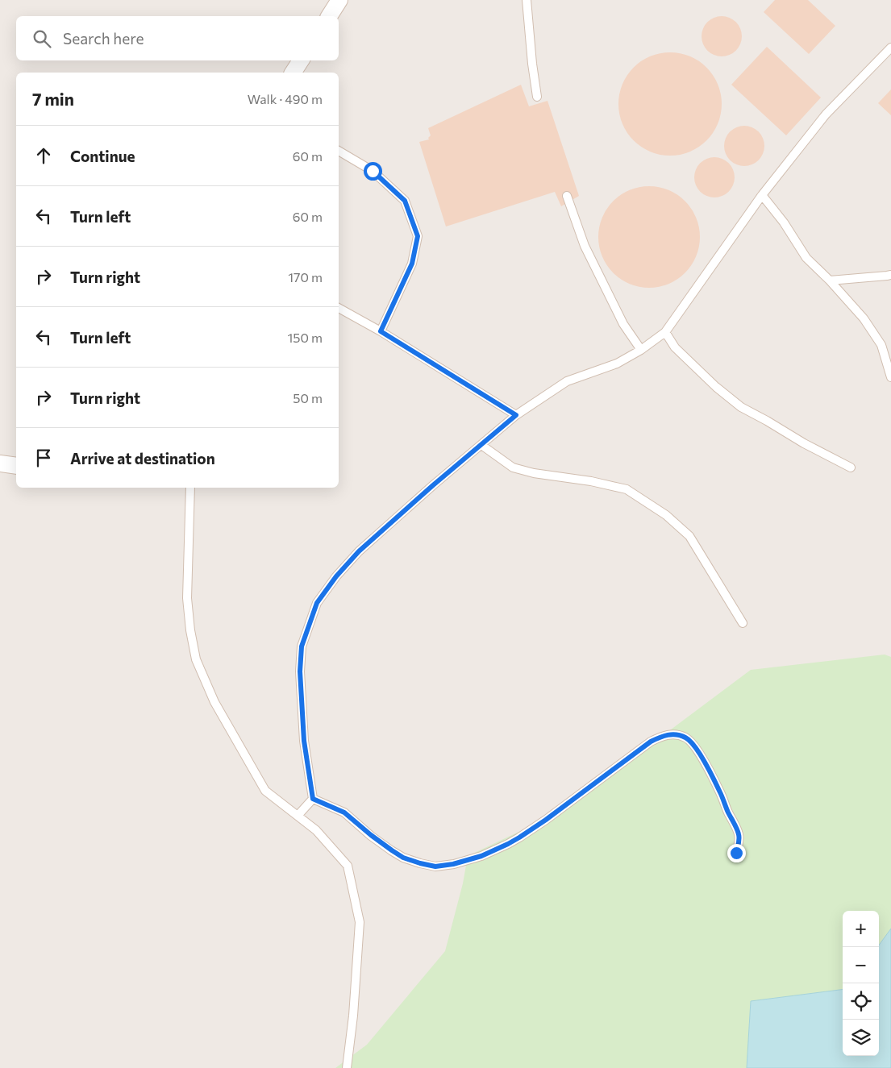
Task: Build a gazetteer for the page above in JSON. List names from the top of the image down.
{
  "page": {
    "search": "Search here",
    "heading": ["7 min", "Walk · 490 m"],
    "list": [
      ["Continue", "60 m"],
      ["Turn left", "60 m"],
      ["Turn right", "170 m"],
      ["Turn left", "150 m"],
      ["Turn right", "50 m"],
      "Arrive at destination"
    ],
    "map_buttons": ["+", "−"]
  }
}
